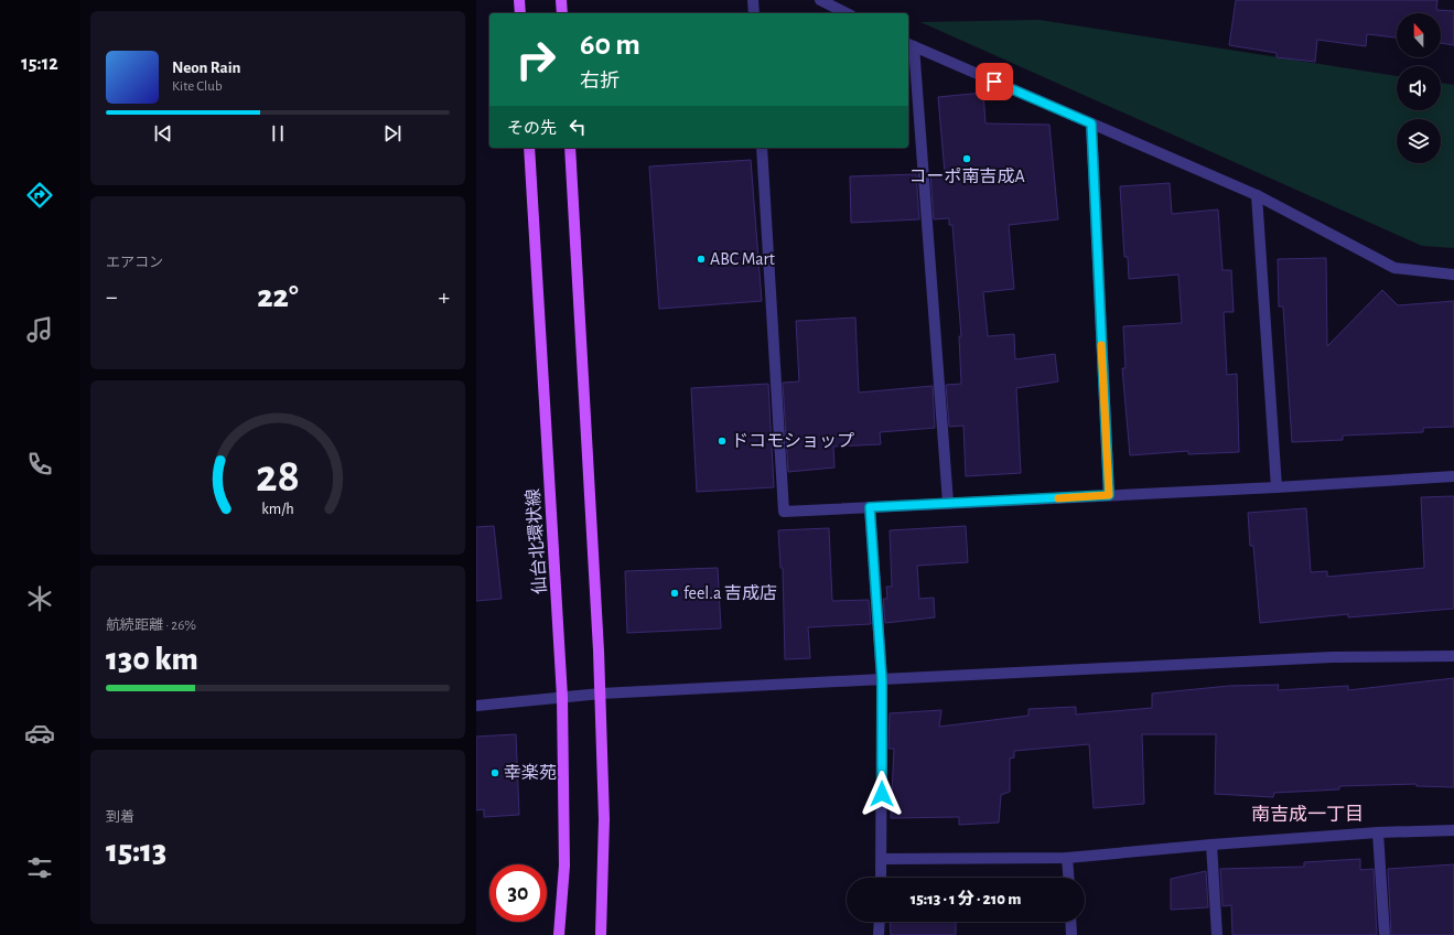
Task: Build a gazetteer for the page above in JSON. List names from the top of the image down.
{
  "streets": {
    "main road": ["仙台北環状線"]
  },
  "districts": ["南吉成一丁目"],
  "places": [
    "コーポ南吉成A",
    "ABC Mart",
    "ドコモショップ",
    "feel.a 吉成店",
    "幸楽苑"
  ],
  "north": "top",
  "page": {
    "tabs": "15:12",
    "turn": ["60 m", "右折"],
    "song": ["Neon Rain", "Kite Club"],
    "then": "その先",
    "tile": [
      "エアコン",
      ["航続距離 · 26%", "130 km"],
      ["到着", "15:13"]
    ],
    "heat": ["−", "22°", "+"],
    "limit": "30",
    "trip": "15:13 · 1 分 · 210 m",
    "gauge": ["28", "km/h"]
  }
}
